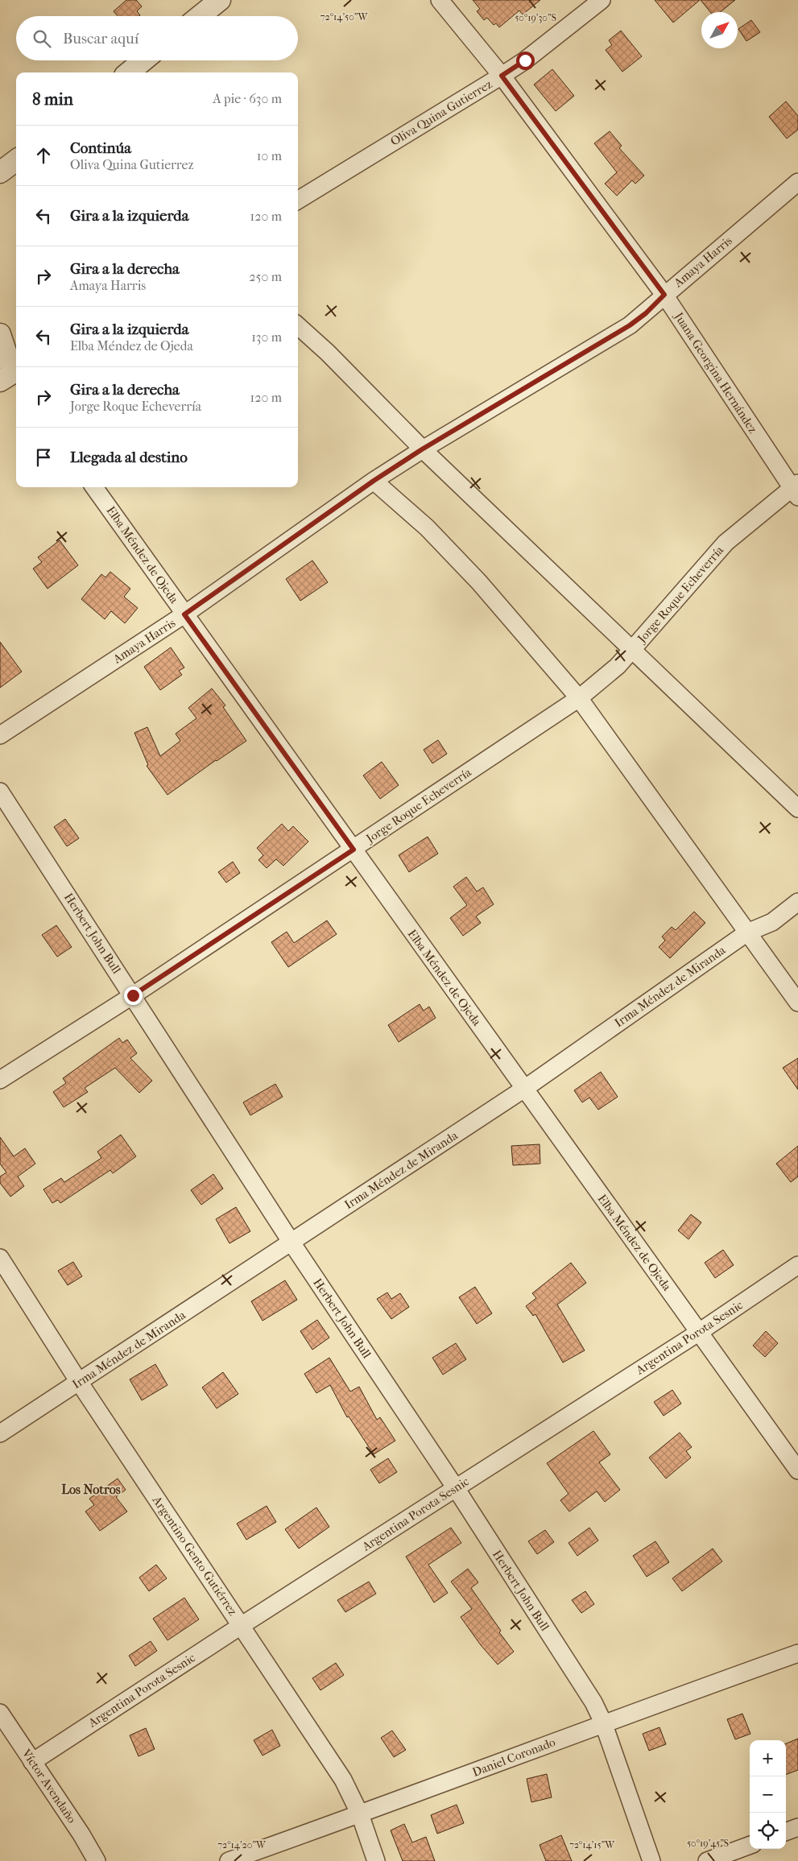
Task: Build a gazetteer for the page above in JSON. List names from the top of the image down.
{
  "streets": {
    "street": [
      "Oliva Quina Gutierrez",
      "Amaya Harris",
      "Juana Georgina Hernández",
      "Elba Méndez de Ojeda",
      "Jorge Roque Echeverría",
      "Herbert John Bull",
      "Irma Méndez de Miranda",
      "Argentina Porota Sesnic",
      "Argentino Gento Gutiérrez",
      "Daniel Coronado",
      "Víctor Avendaño"
    ]
  },
  "crossings": [
    ["Oliva Quina Gutierrez", "Juana Georgina Hernández"],
    ["Amaya Harris", "Juana Georgina Hernández"],
    ["Amaya Harris", "Elba Méndez de Ojeda"],
    ["Juana Georgina Hernández", "Jorge Roque Echeverría"],
    ["Elba Méndez de Ojeda", "Jorge Roque Echeverría"],
    ["Elba Méndez de Ojeda", "Irma Méndez de Miranda"],
    ["Elba Méndez de Ojeda", "Argentina Porota Sesnic"],
    ["Jorge Roque Echeverría", "Herbert John Bull"],
    ["Herbert John Bull", "Irma Méndez de Miranda"],
    ["Herbert John Bull", "Argentina Porota Sesnic"],
    ["Herbert John Bull", "Daniel Coronado"],
    ["Irma Méndez de Miranda", "Argentino Gento Gutiérrez"],
    ["Argentina Porota Sesnic", "Argentino Gento Gutiérrez"],
    ["Argentina Porota Sesnic", "Víctor Avendaño"],
    ["Argentino Gento Gutiérrez", "Daniel Coronado"]
  ],
  "districts": ["Los Notros"],
  "north": "top right",
  "page": {
    "search": "Buscar aquí",
    "heading": ["8 min", "A pie · 630 m"],
    "list": [
      ["Continúa", "Oliva Quina Gutierrez", "10 m"],
      ["Gira a la izquierda", "120 m"],
      ["Gira a la derecha", "Amaya Harris", "250 m"],
      ["Gira a la izquierda", "Elba Méndez de Ojeda", "130 m"],
      ["Gira a la derecha", "Jorge Roque Echeverría", "120 m"],
      "Llegada al destino"
    ],
    "map_buttons": ["+", "−"]
  },
  "coordinates": [
    "72°14'50\"W",
    "50°19'30\"S",
    "50°19'45\"S",
    "72°14'20\"W",
    "72°14'15\"W"
  ]
}
